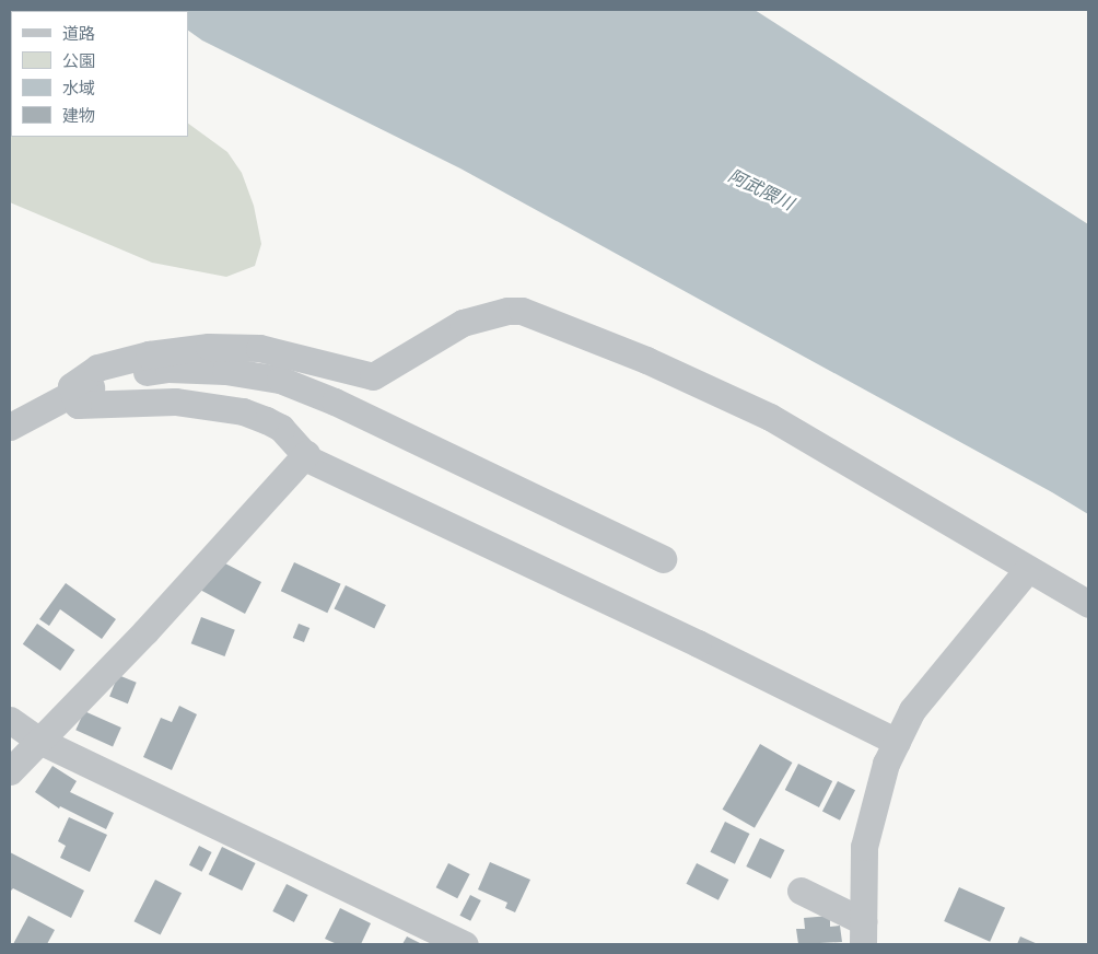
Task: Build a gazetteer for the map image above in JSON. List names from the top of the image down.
{
  "water": ["阿武隈川"],
  "legend": [
    "道路",
    "公園",
    "水域",
    "建物"
  ]
}
